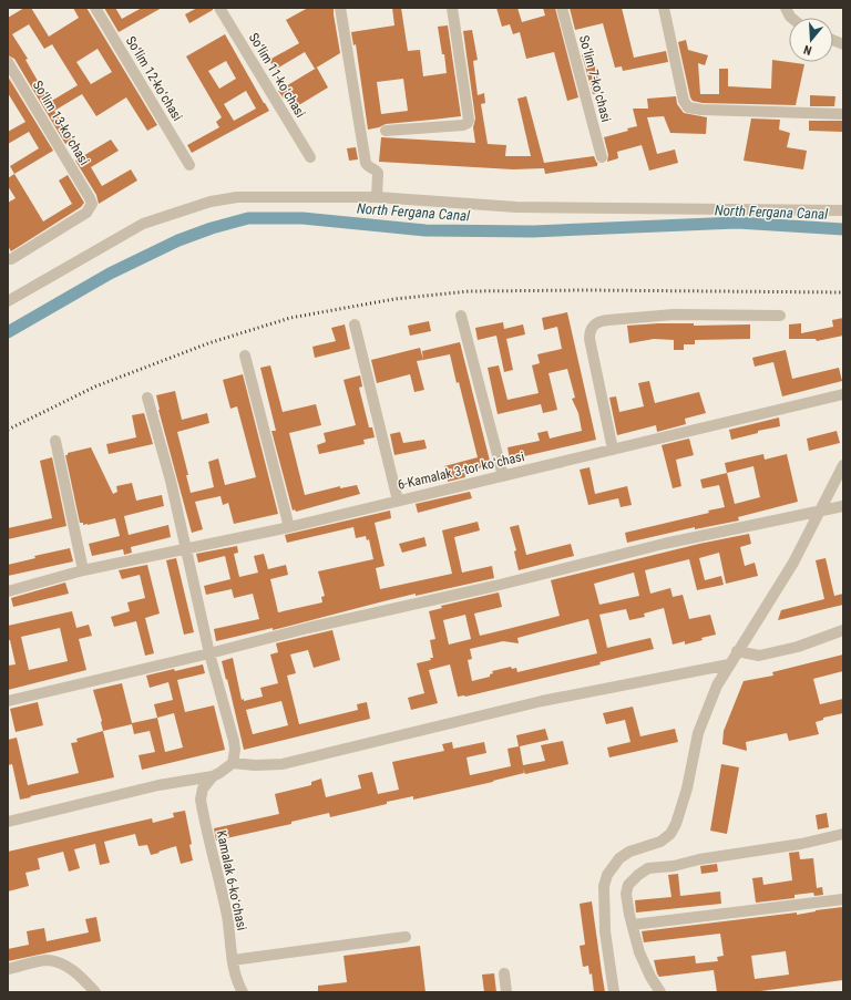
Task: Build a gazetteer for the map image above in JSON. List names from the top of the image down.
{
  "streets": {
    "street": [
      "Soʻlim 11-koʻchasi",
      "Soʻlim 12-koʻchasi",
      "Soʻlim 7-koʻchasi",
      "Soʻlim 13-koʻchasi",
      "6-Kamalak 3-tor koʻchasi",
      "Kamalak 6-koʻchasi"
    ]
  },
  "water": ["North Fergana Canal"],
  "north": "bottom"
}
